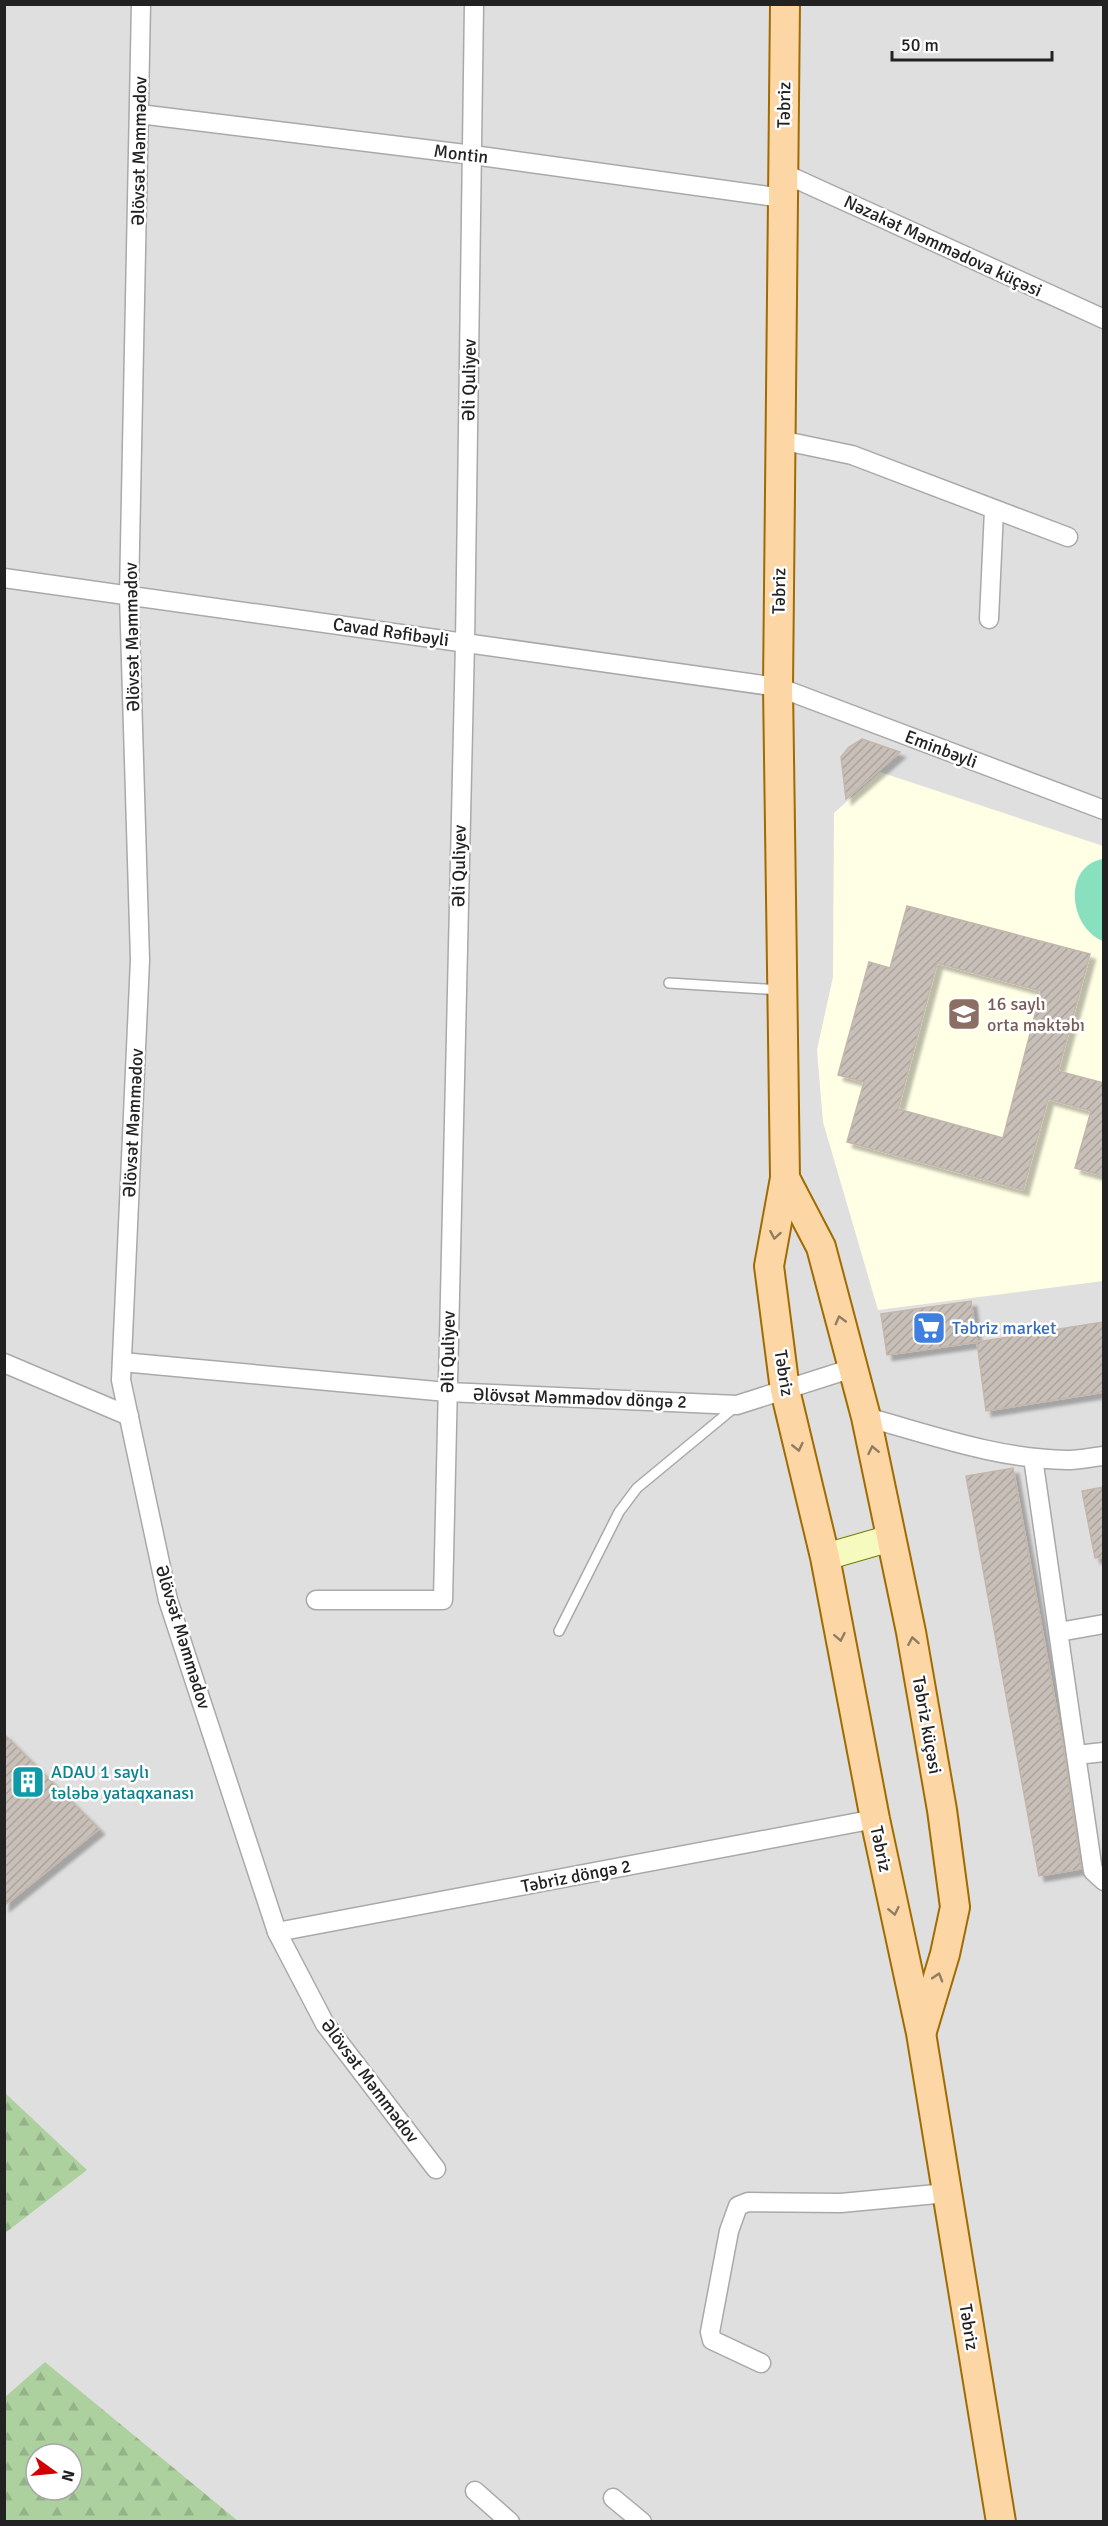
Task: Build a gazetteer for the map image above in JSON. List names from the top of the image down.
{
  "streets": {
    "main road": ["Təbriz", "Təbriz küçəsi"],
    "street": [
      "Əlövsət Məmmədov",
      "Montin",
      "Nəzakət Məmmədova küçəsi",
      "Əli Quliyev",
      "Cavad Rəfibəyli",
      "Eminbəyli",
      "Əlövsət Məmmədov döngə 2",
      "Təbriz döngə 2"
    ]
  },
  "crossings": [
    ["Təbriz", "Montin"],
    ["Təbriz", "Nəzakət Məmmədova küçəsi"],
    ["Təbriz", "Cavad Rəfibəyli"],
    ["Təbriz", "Eminbəyli"],
    ["Təbriz", "Əlövsət Məmmədov döngə 2"],
    ["Təbriz", "Təbriz küçəsi"],
    ["Təbriz", "Təbriz döngə 2"],
    ["Əlövsət Məmmədov", "Montin"],
    ["Əlövsət Məmmədov", "Cavad Rəfibəyli"],
    ["Əlövsət Məmmədov", "Əlövsət Məmmədov döngə 2"],
    ["Əlövsət Məmmədov", "Təbriz döngə 2"],
    ["Montin", "Nəzakət Məmmədova küçəsi"],
    ["Montin", "Əli Quliyev"],
    ["Əli Quliyev", "Cavad Rəfibəyli"],
    ["Əli Quliyev", "Əlövsət Məmmədov döngə 2"],
    ["Cavad Rəfibəyli", "Eminbəyli"]
  ],
  "one_way": ["Təbriz küçəsi"],
  "places": {
    "school or university": ["16 saylı orta məktəbı"],
    "supermarket": ["Təbriz market"],
    "building": ["ADAU 1 saylı tələbə yataqxanası"]
  },
  "scale_bar": "50 m",
  "north": "right"
}
